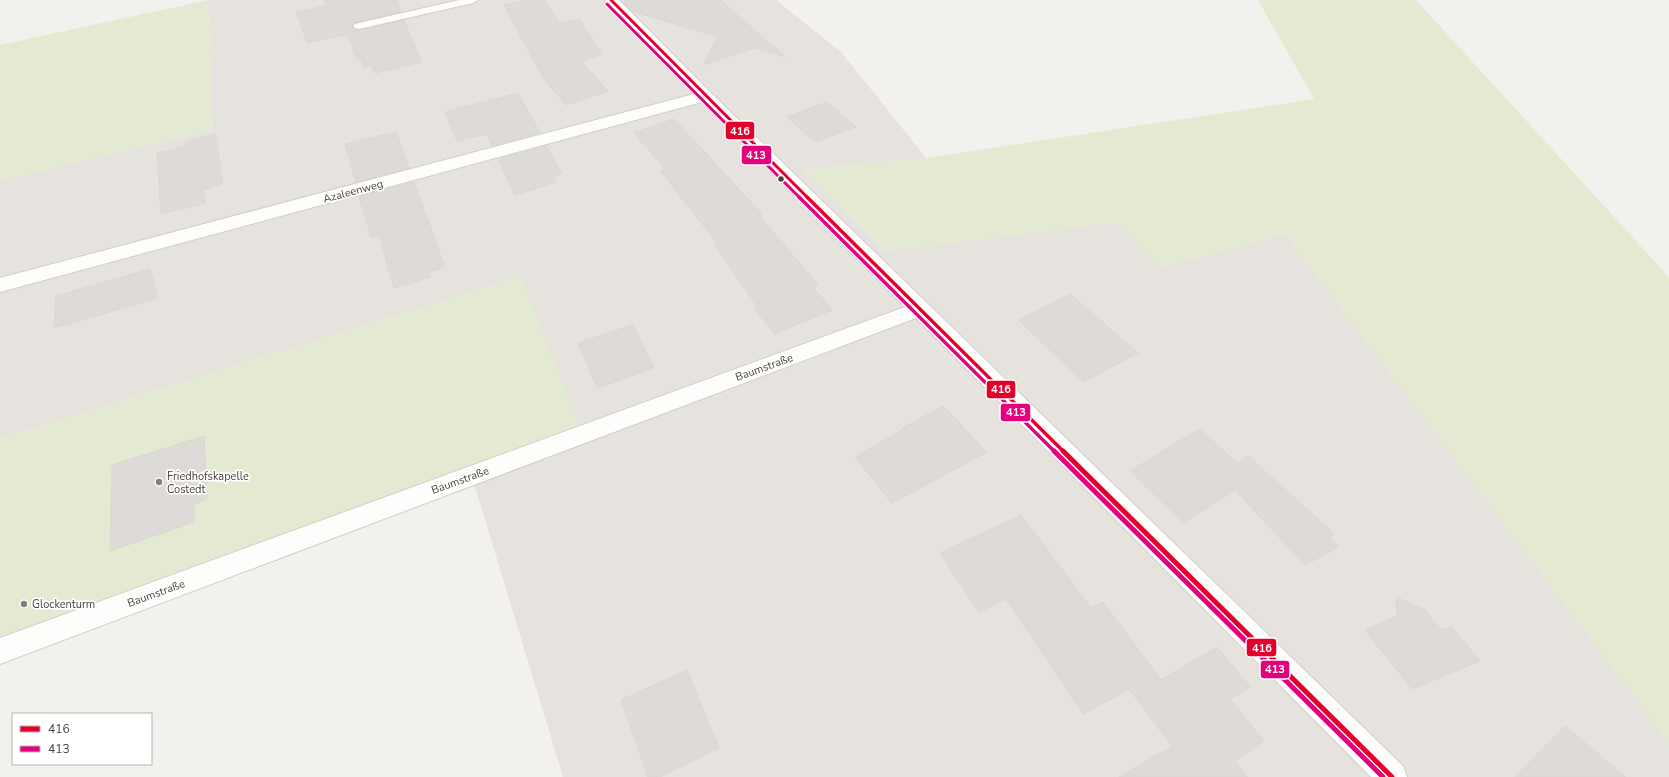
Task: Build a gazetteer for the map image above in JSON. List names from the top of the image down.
{
  "streets": {
    "street": ["Azaleenweg", "Baumstraße"]
  },
  "places": ["Friedhofskapelle Costedt", "Glockenturm"],
  "lines": ["transit line 416", "transit line 413"],
  "legend": ["416", "413"]
}
